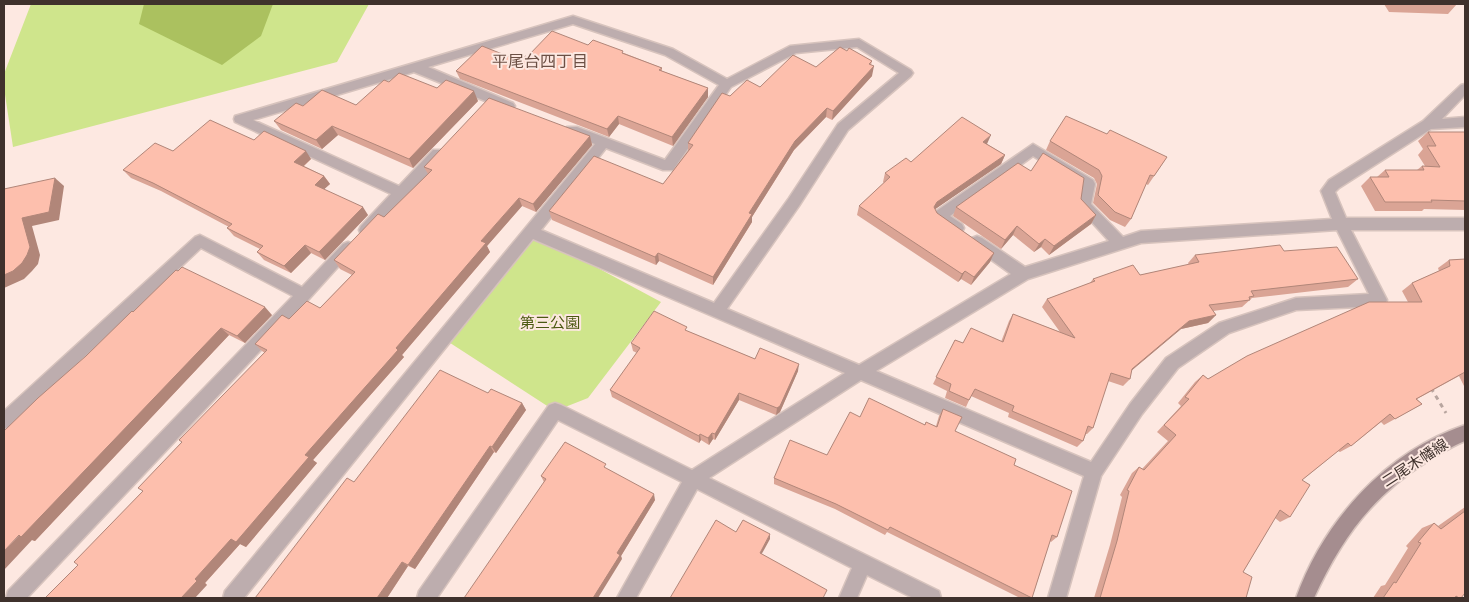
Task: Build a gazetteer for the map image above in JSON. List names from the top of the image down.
{
  "streets": {
    "main road": ["二尾木幡線"]
  },
  "districts": ["平尾台四丁目"],
  "parks": ["第三公園"]
}
